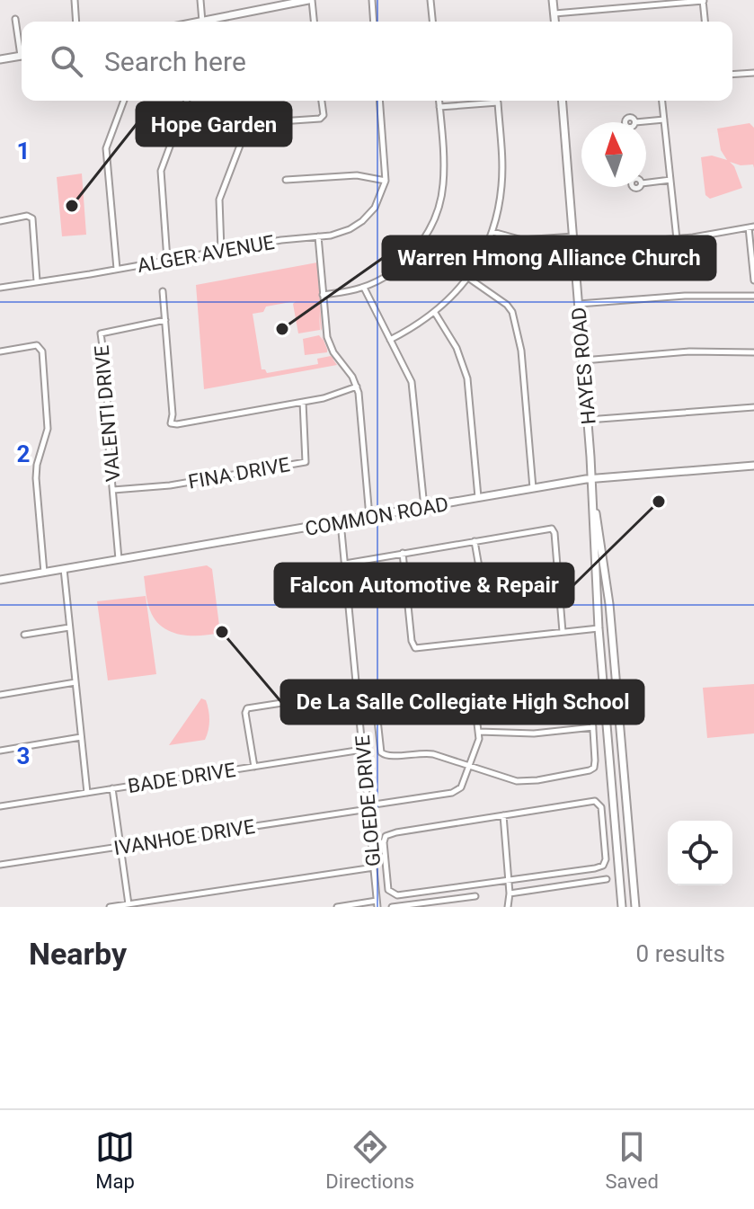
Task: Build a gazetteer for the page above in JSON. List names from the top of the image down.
{
  "streets": {
    "street": [
      "ALGER AVENUE",
      "HAYES ROAD",
      "VALENTI DRIVE",
      "FINA DRIVE",
      "COMMON ROAD",
      "BADE DRIVE",
      "GLOEDE DRIVE",
      "IVANHOE DRIVE"
    ]
  },
  "crossings": [
    ["HAYES ROAD", "COMMON ROAD"],
    ["VALENTI DRIVE", "FINA DRIVE"],
    ["VALENTI DRIVE", "COMMON ROAD"],
    ["COMMON ROAD", "GLOEDE DRIVE"],
    ["BADE DRIVE", "GLOEDE DRIVE"],
    ["GLOEDE DRIVE", "IVANHOE DRIVE"]
  ],
  "places": [
    "Hope Garden",
    "Warren Hmong Alliance Church",
    "Falcon Automotive & Repair",
    "De La Salle Collegiate High School"
  ],
  "north": "top",
  "page": {
    "search": "Search here",
    "heading": ["Nearby", "0 results"],
    "nav": ["Map", "Directions", "Saved"]
  },
  "grid": {
    "rows": ["1", "2", "3"]
  }
}
